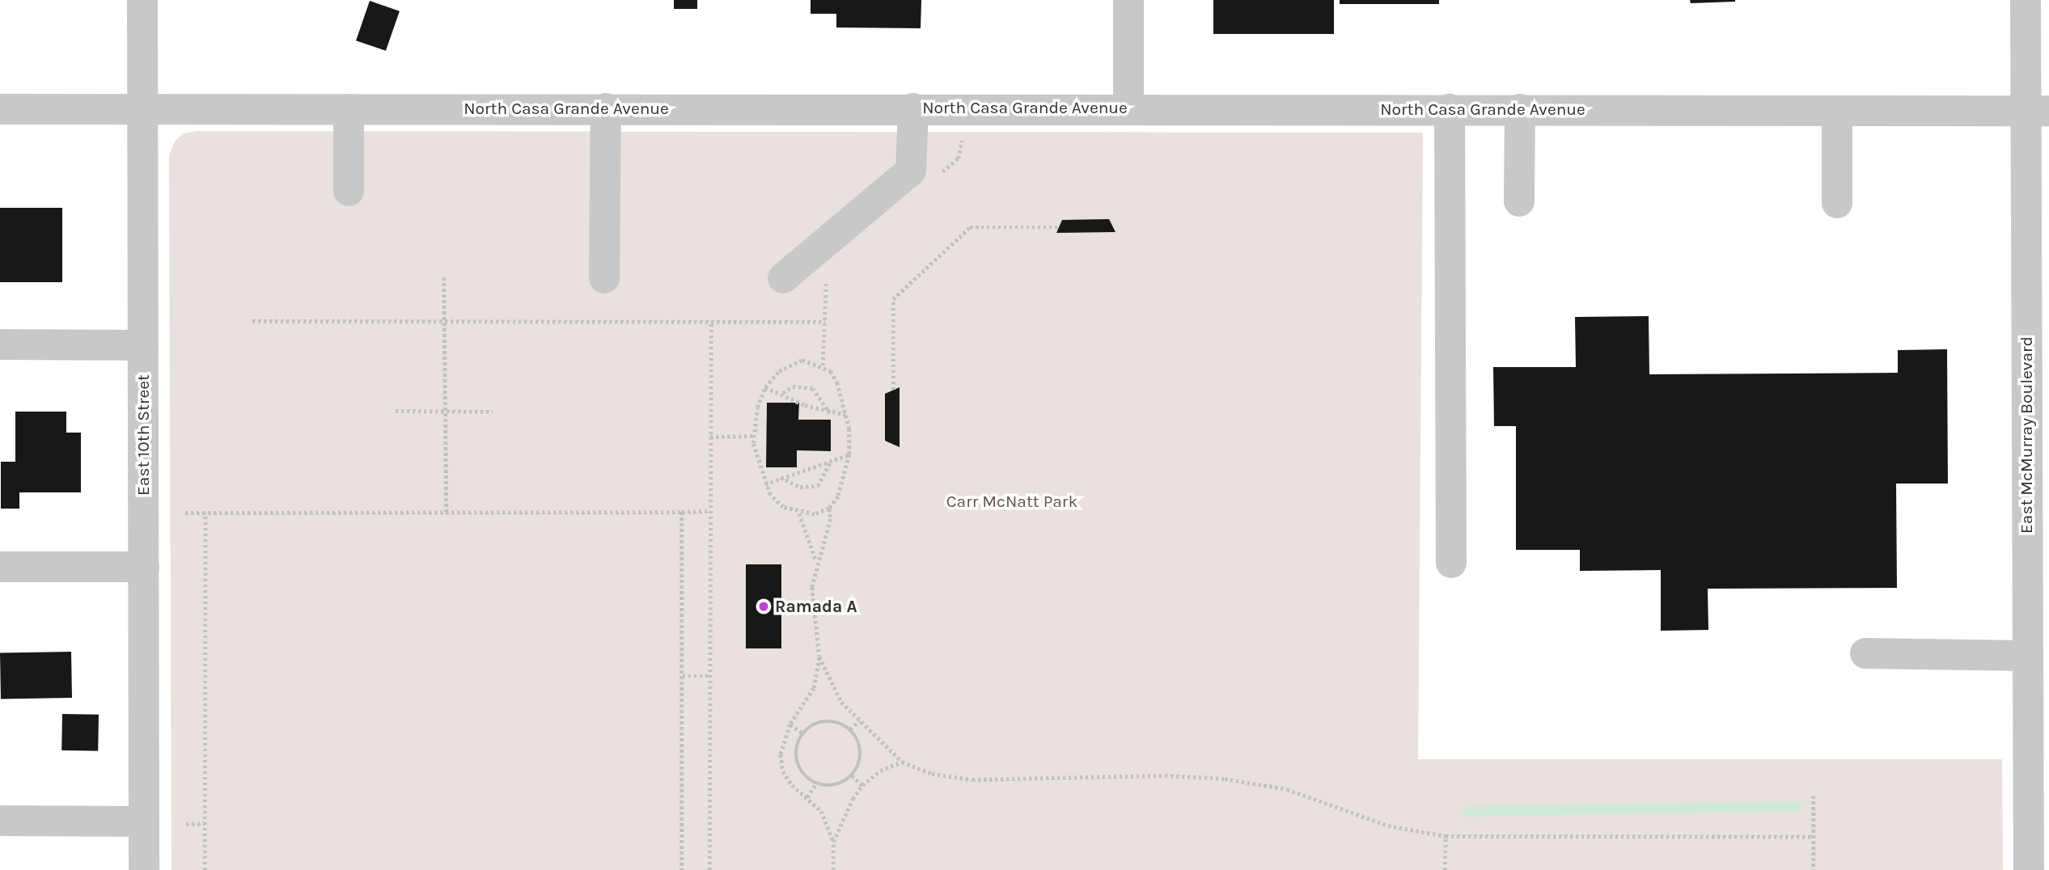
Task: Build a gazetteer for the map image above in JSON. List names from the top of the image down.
{
  "streets": {
    "street": ["North Casa Grande Avenue", "East 10th Street", "East McMurray Boulevard"]
  },
  "crossings": [
    ["North Casa Grande Avenue", "East 10th Street"],
    ["North Casa Grande Avenue", "East McMurray Boulevard"]
  ],
  "parks": ["Carr McNatt Park"],
  "places": ["Ramada A"]
}
